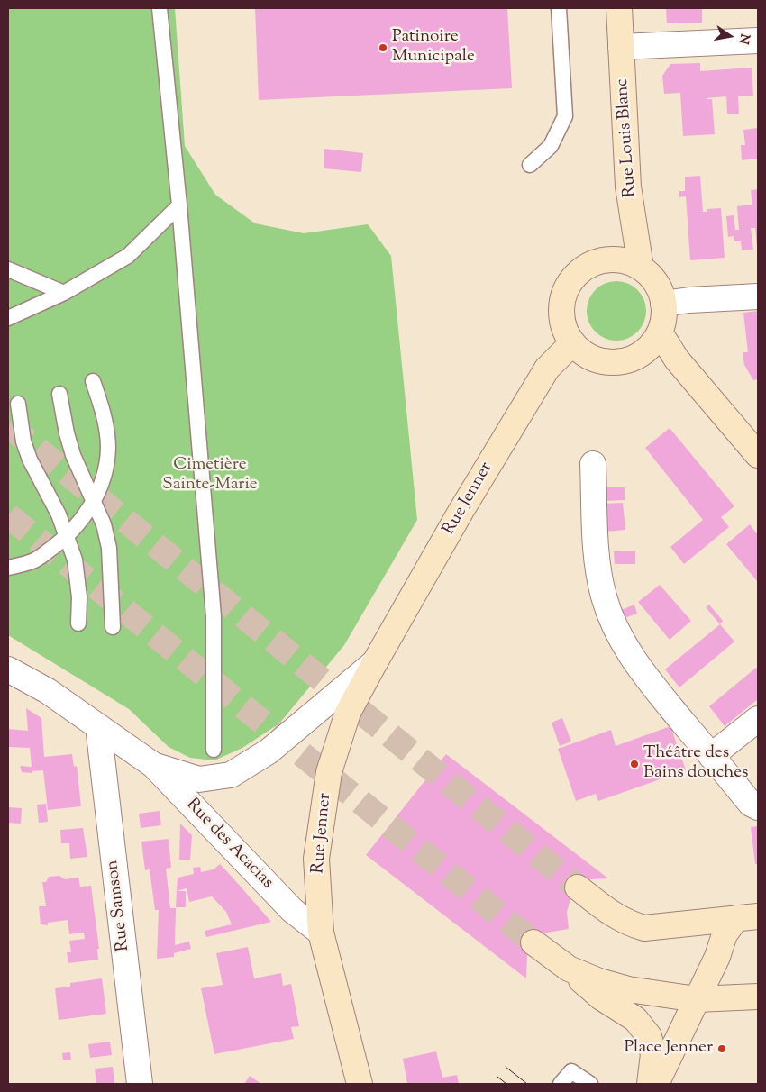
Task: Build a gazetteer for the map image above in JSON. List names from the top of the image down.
{
  "streets": {
    "main road": ["Rue Louis Blanc", "Rue Jenner"],
    "street": ["Rue des Acacias", "Rue Samson"]
  },
  "crossings": [
    ["Rue Louis Blanc", "Rue Jenner"],
    ["Rue Jenner", "Rue des Acacias"],
    ["Rue des Acacias", "Rue Samson"]
  ],
  "parks": ["Cimetière Sainte-Marie"],
  "places": ["Patinoire Municipale", "Théâtre des Bains douches", "Place Jenner"],
  "north": "right"
}
